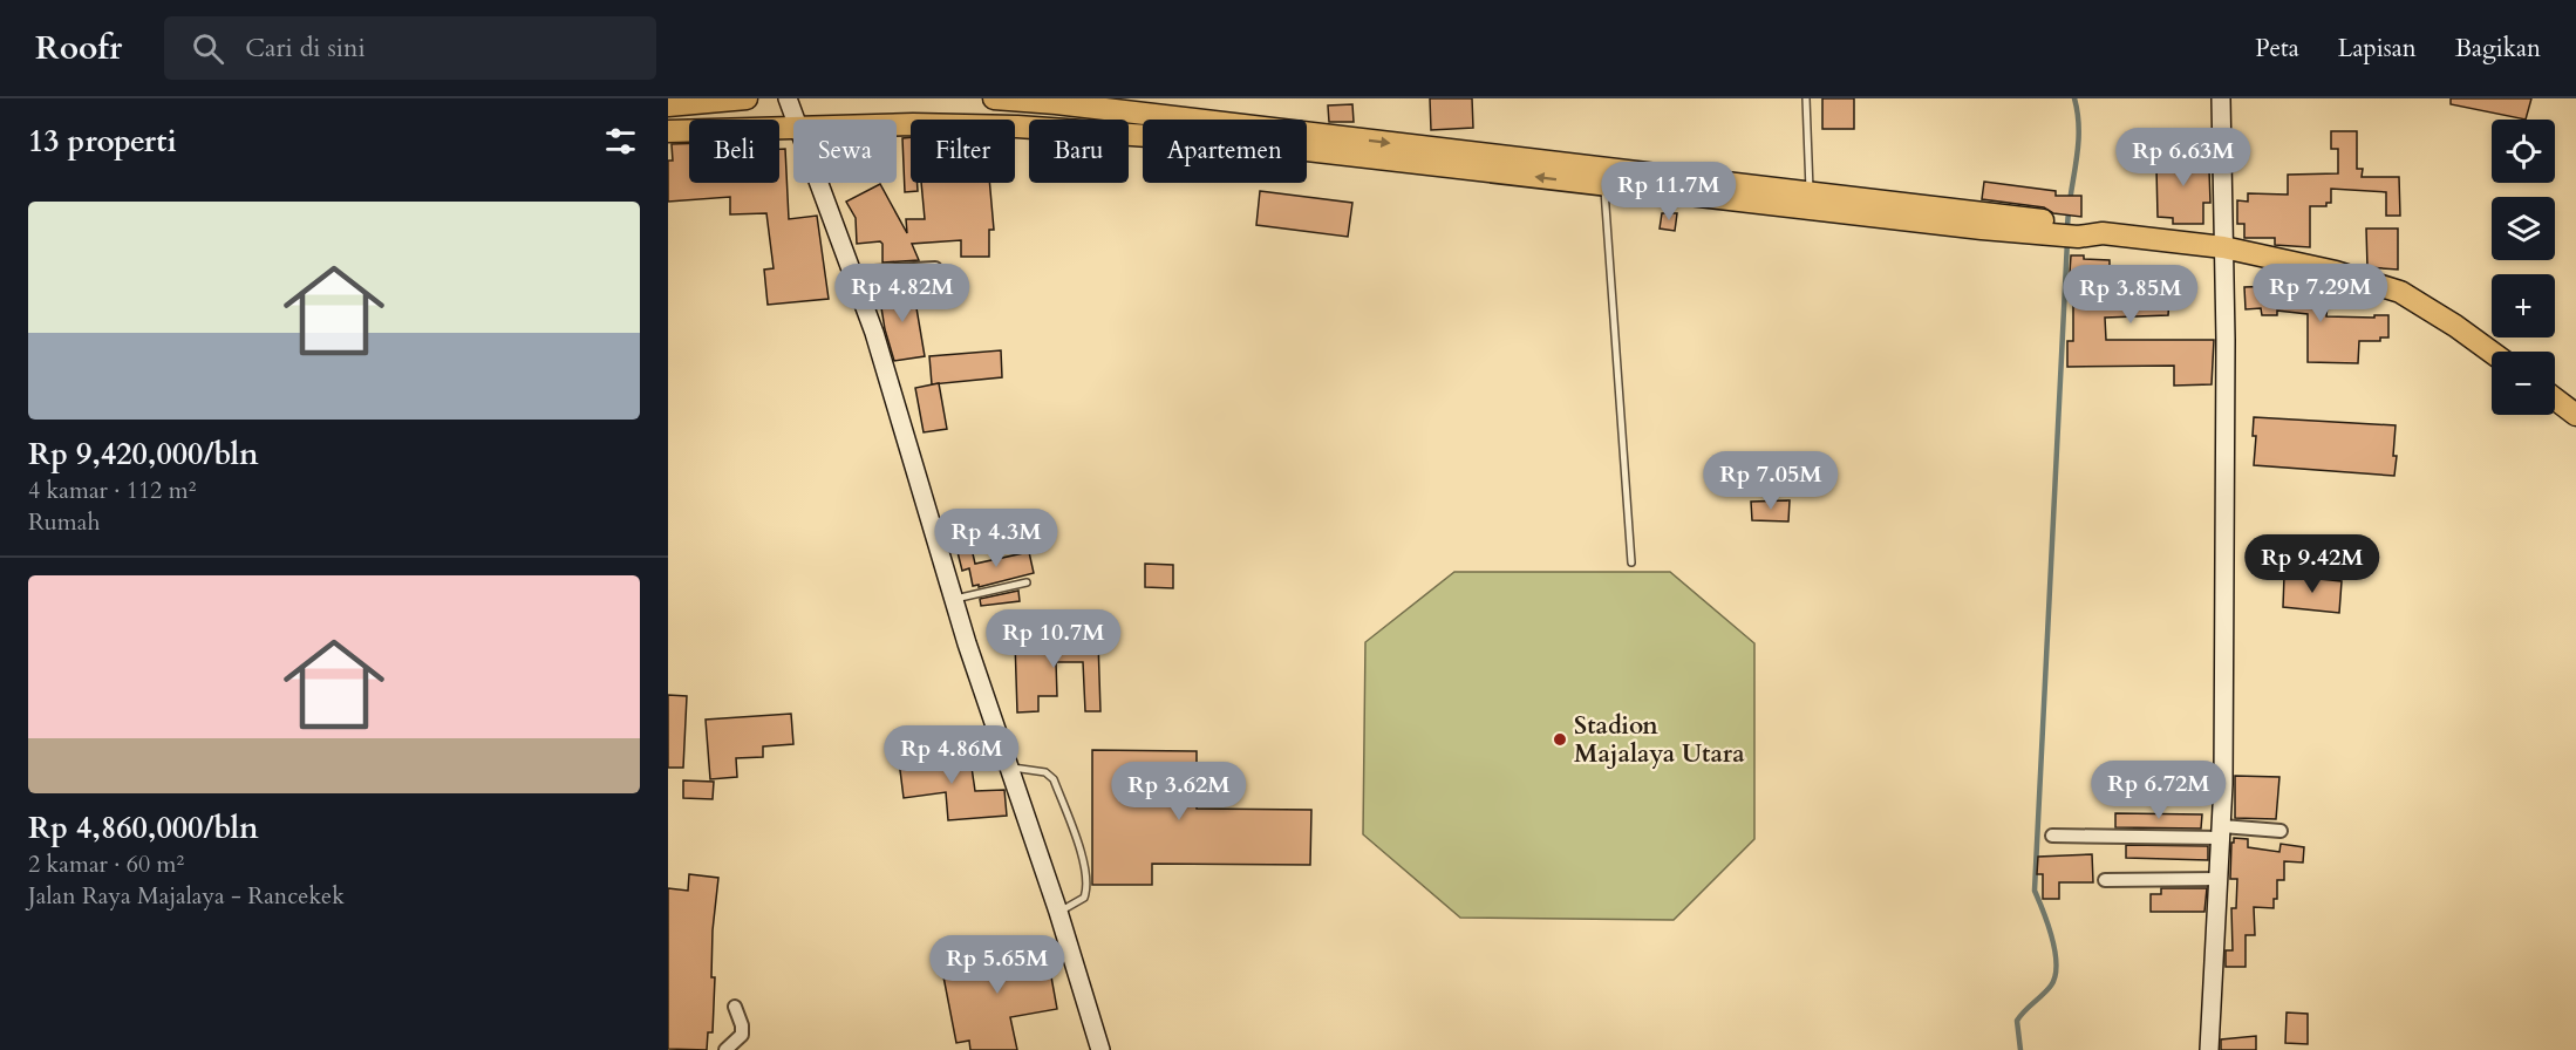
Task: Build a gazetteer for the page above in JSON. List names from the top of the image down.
{
  "places": ["Stadion Majalaya Utara"],
  "page": {
    "header": "Roofr",
    "search": "Cari di sini",
    "nav": ["Peta", "Lapisan", "Bagikan"],
    "heading": "13 properti",
    "map_buttons": ["+", "−"],
    "chip": [
      "Beli",
      "Sewa",
      "Filter",
      "Baru",
      "Apartemen"
    ],
    "price": [
      "Rp 6.63M",
      "Rp 11.7M",
      "Rp 4.82M",
      "Rp 7.29M",
      "Rp 3.85M",
      "Rp 7.05M",
      "Rp 4.3M",
      "Rp 9.42M",
      "Rp 10.7M",
      "Rp 4.86M",
      "Rp 6.72M",
      "Rp 3.62M",
      "Rp 5.65M"
    ],
    "list": [
      {
        "name": "Rp 9,420,000/bln",
        "note": "4 kamar · 112 m² · Rumah"
      },
      {
        "name": "Rp 4,860,000/bln",
        "note": "2 kamar · 60 m² · Jalan Raya Majalaya - Rancekek"
      }
    ]
  }
}
